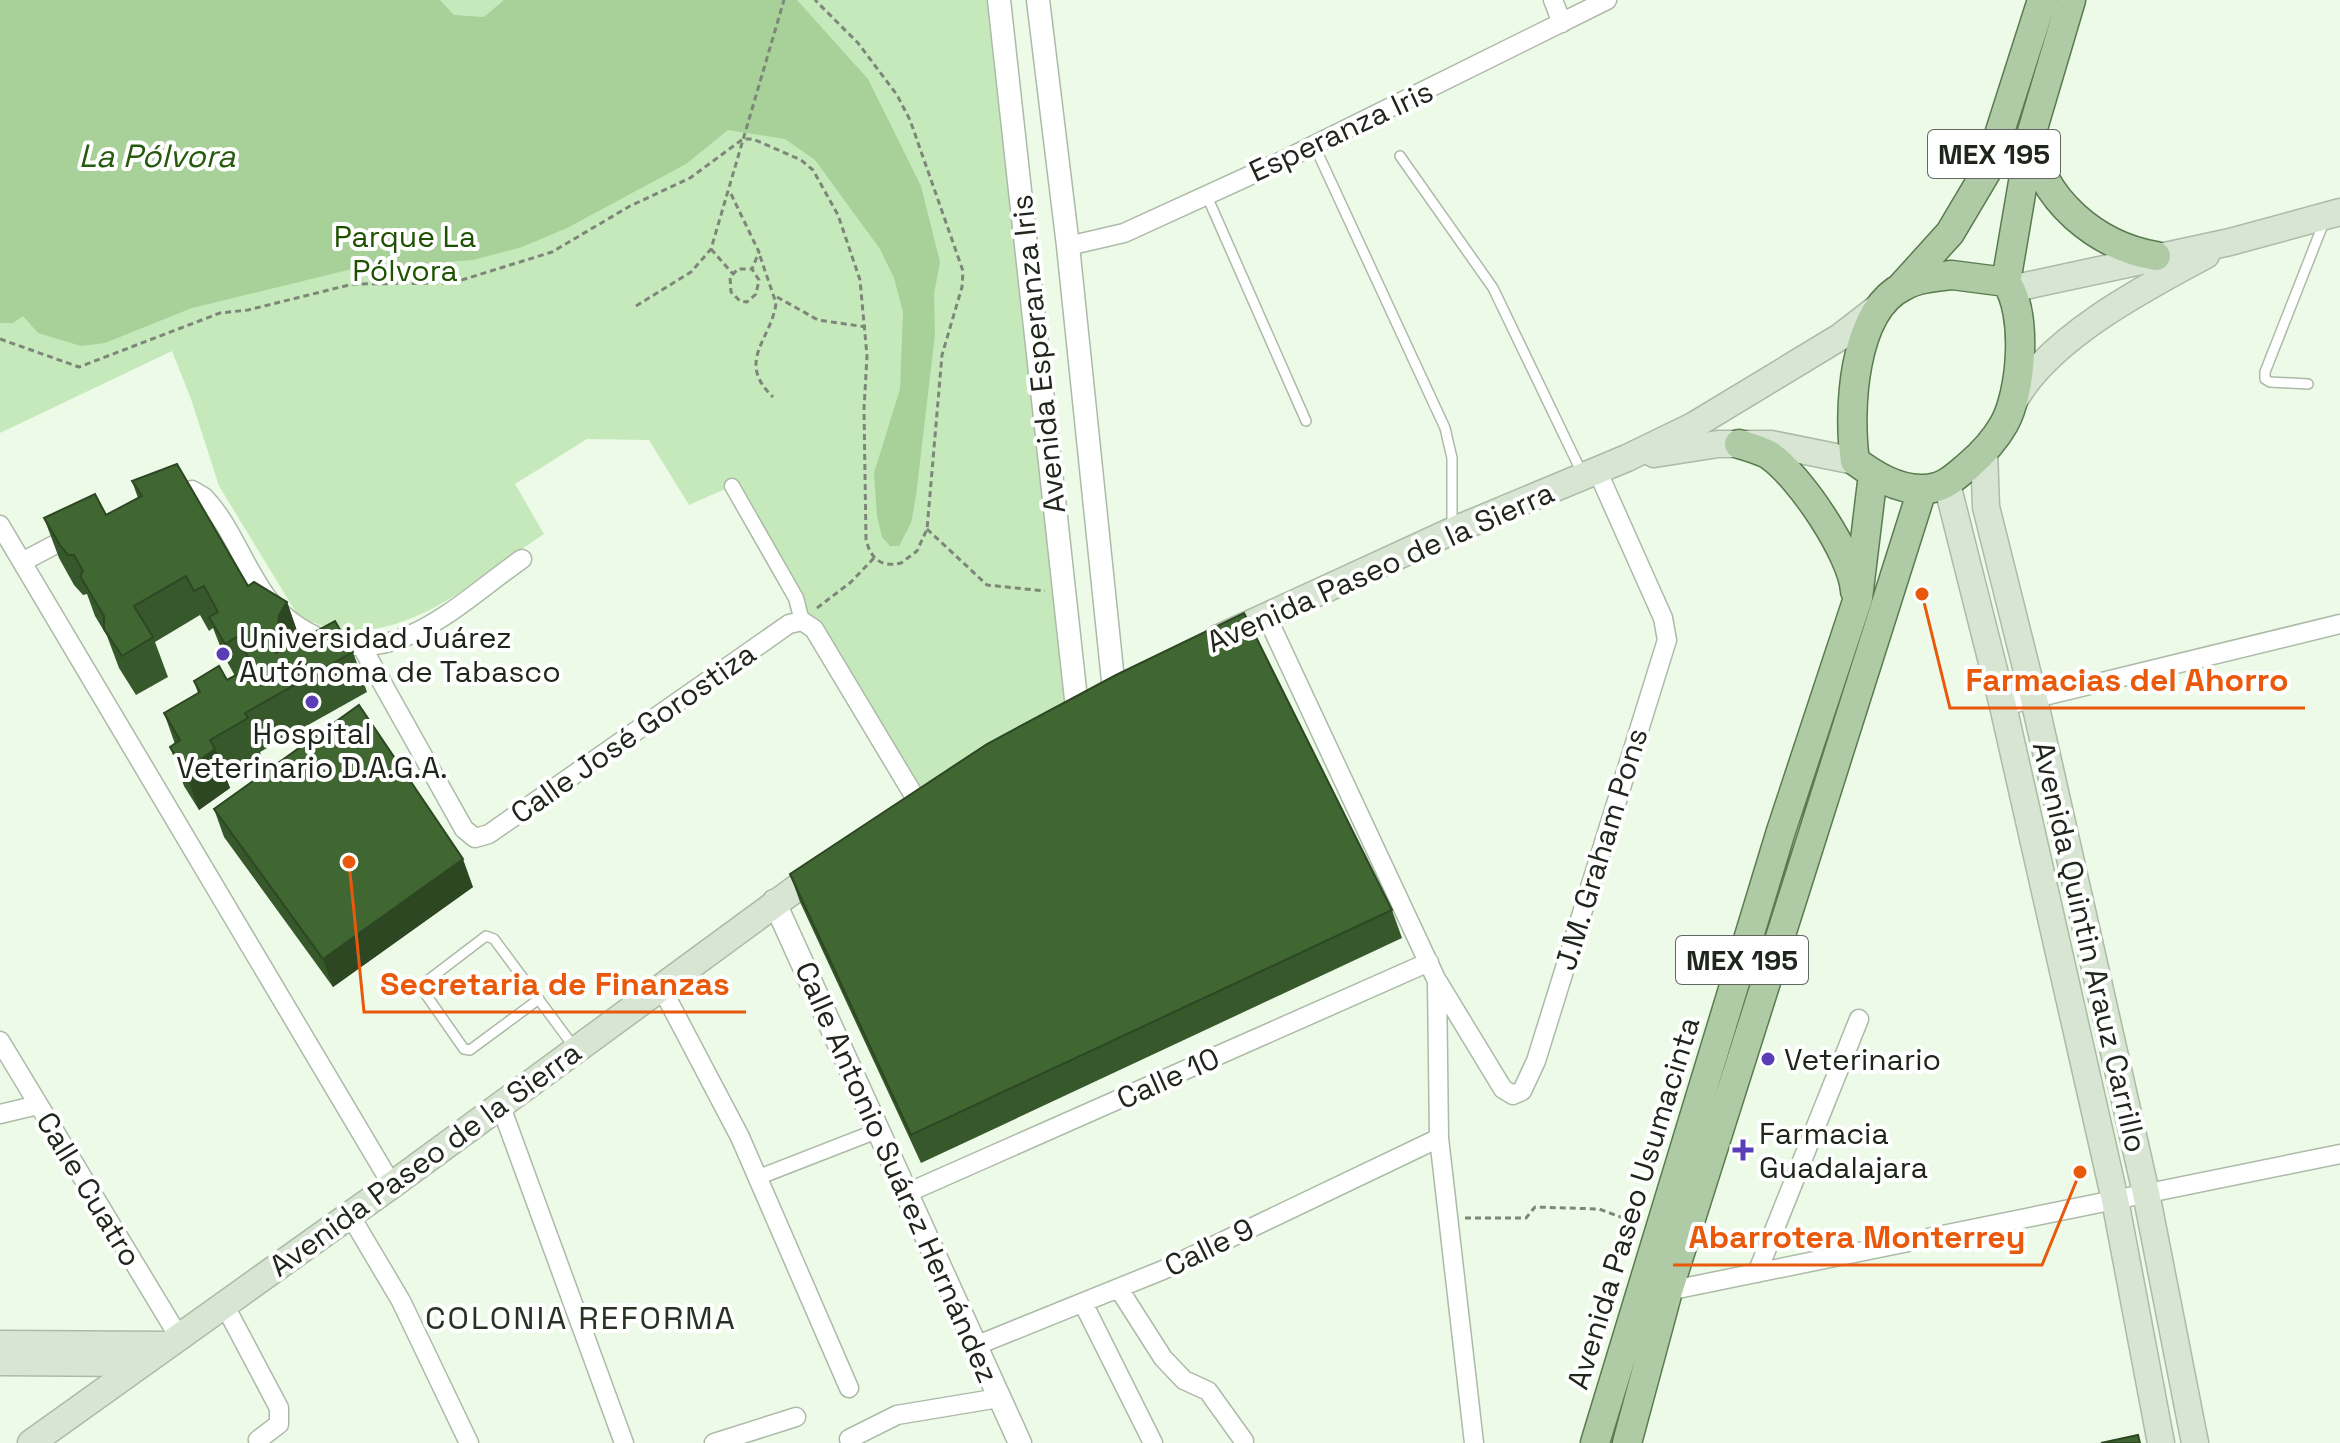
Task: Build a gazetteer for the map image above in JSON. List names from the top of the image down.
{
  "streets": {
    "main road": [
      "MEX 195",
      "Avenida Paseo de la Sierra",
      "Avenida Quintin Arauz Carrillo",
      "Avenida Paseo Usumacinta"
    ],
    "street": [
      "Esperanza Iris",
      "Avenida Esperanza Iris",
      "Calle José Gorostiza",
      "J.M. Graham Pons",
      "Calle 10",
      "Calle Antonio Suárez Hernández",
      "Calle Cuatro",
      "Calle 9"
    ]
  },
  "crossings": [
    ["Esperanza Iris", "Avenida Esperanza Iris"],
    ["MEX 195", "Avenida Paseo de la Sierra"],
    ["MEX 195", "Avenida Quintin Arauz Carrillo"],
    ["MEX 195", "Avenida Paseo Usumacinta"],
    ["Avenida Paseo de la Sierra", "J.M. Graham Pons"],
    ["Avenida Paseo de la Sierra", "Avenida Quintin Arauz Carrillo"],
    ["Avenida Paseo de la Sierra", "Calle Antonio Suárez Hernández"],
    ["Avenida Paseo de la Sierra", "Calle Cuatro"],
    ["Avenida Paseo de la Sierra", "Avenida Paseo Usumacinta"],
    ["Avenida Quintin Arauz Carrillo", "Avenida Paseo Usumacinta"],
    ["Calle 10", "Calle Antonio Suárez Hernández"],
    ["Calle Antonio Suárez Hernández", "Calle 9"]
  ],
  "districts": ["COLONIA REFORMA"],
  "water": ["La Pólvora"],
  "parks": ["Parque La Pólvora"],
  "places": {
    "other": [
      "Farmacias del Ahorro",
      "Universidad Juárez Autónoma de Tabasco",
      "Hospital Veterinario D.A.G.A.",
      "Secretaria de Finanzas",
      "Veterinario",
      "Abarrotera Monterrey"
    ],
    "health": ["Farmacia Guadalajara"]
  }
}
